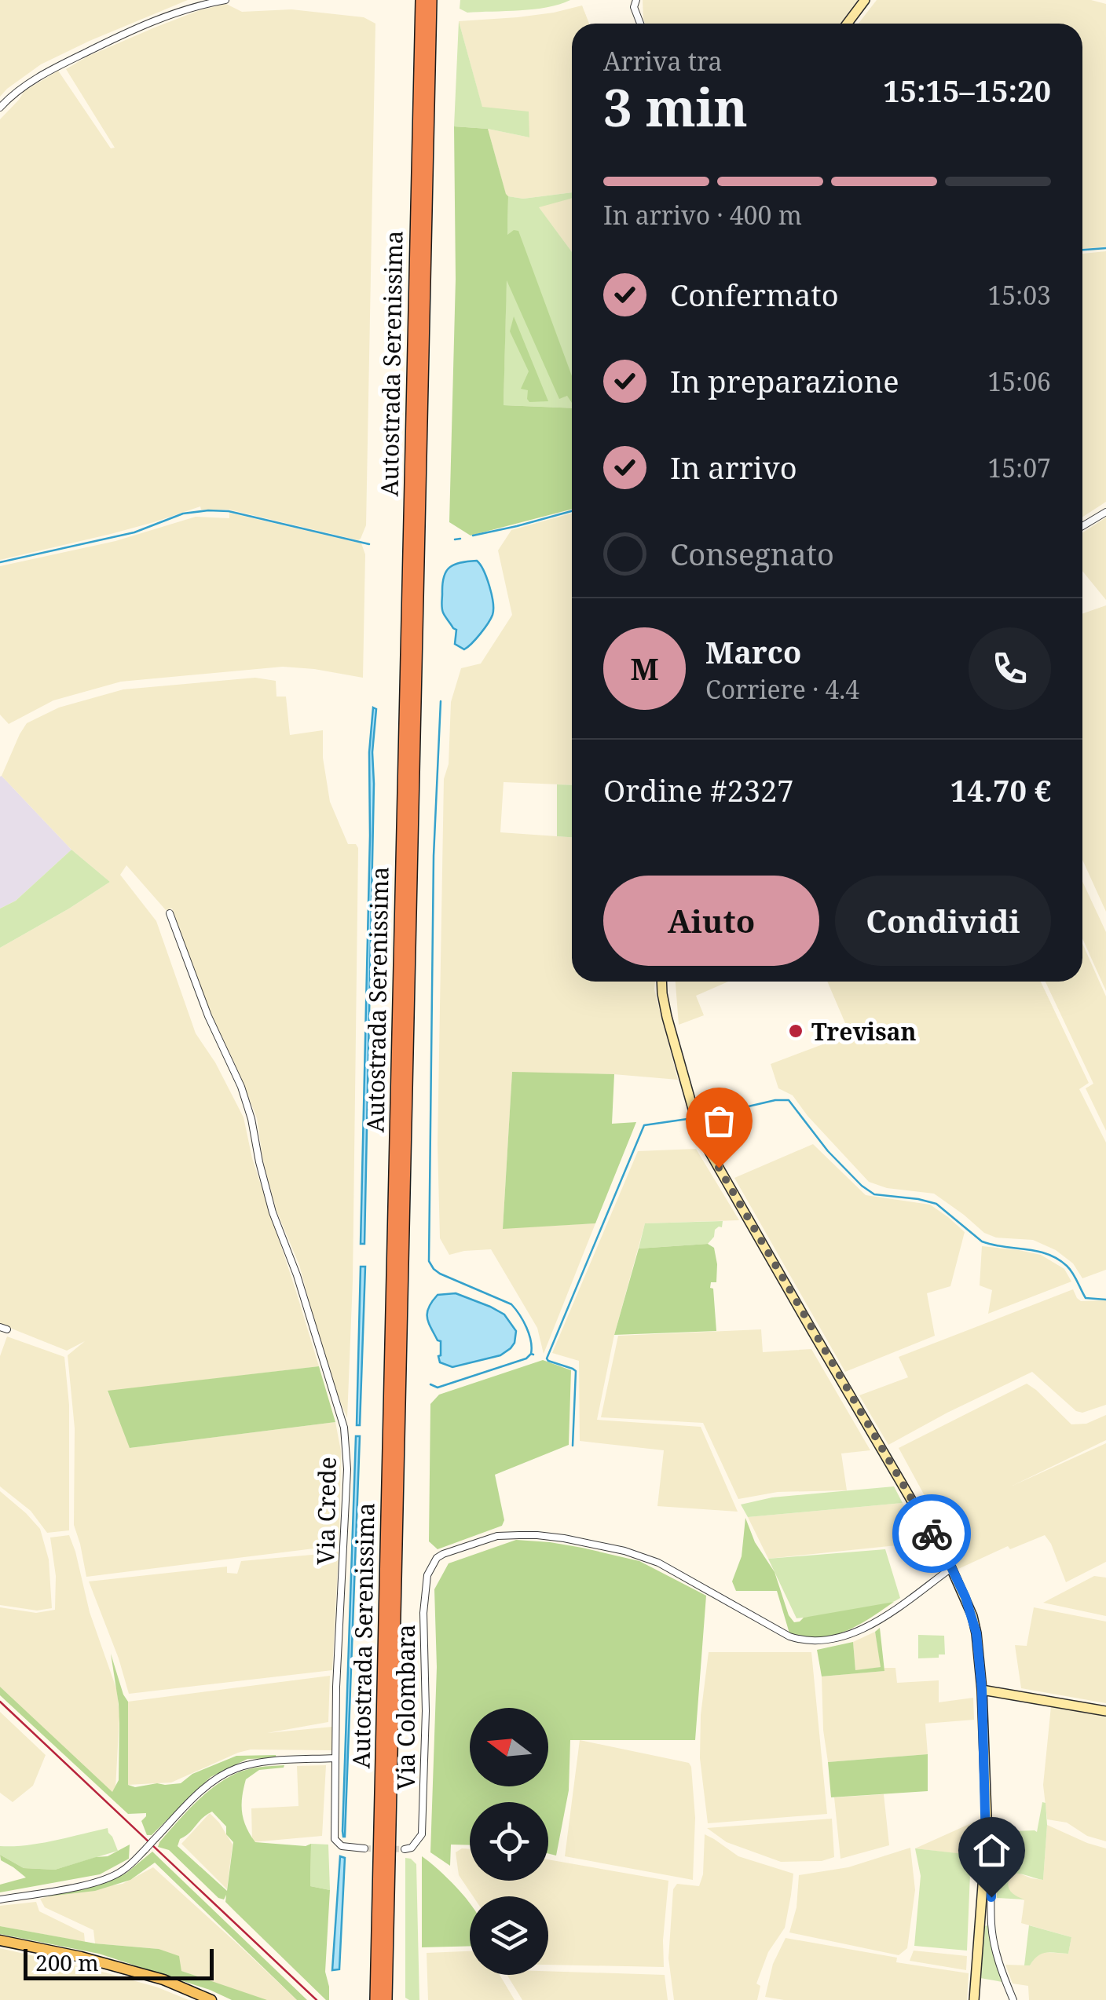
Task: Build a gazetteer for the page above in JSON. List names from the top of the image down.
{
  "streets": {
    "highway": ["Autostrada Serenissima"],
    "street": ["Via Crede", "Via Colombara"]
  },
  "places": ["Trevisan"],
  "scale_bar": "200 m",
  "north": "left",
  "page": {
    "heading": ["3 min", "Arriva tra", "15:15–15:20"],
    "panel": [
      "Marco",
      "Corriere · 4.4",
      "Ordine #2327",
      "14.70 €"
    ],
    "bar": "In arrivo · 400 m",
    "list": [
      ["Confermato", "15:03"],
      ["In preparazione", "15:06"],
      ["In arrivo", "15:07"],
      "Consegnato"
    ],
    "round": "M",
    "buttons": ["Aiuto", "Condividi"],
    "scale": "200 m"
  }
}
